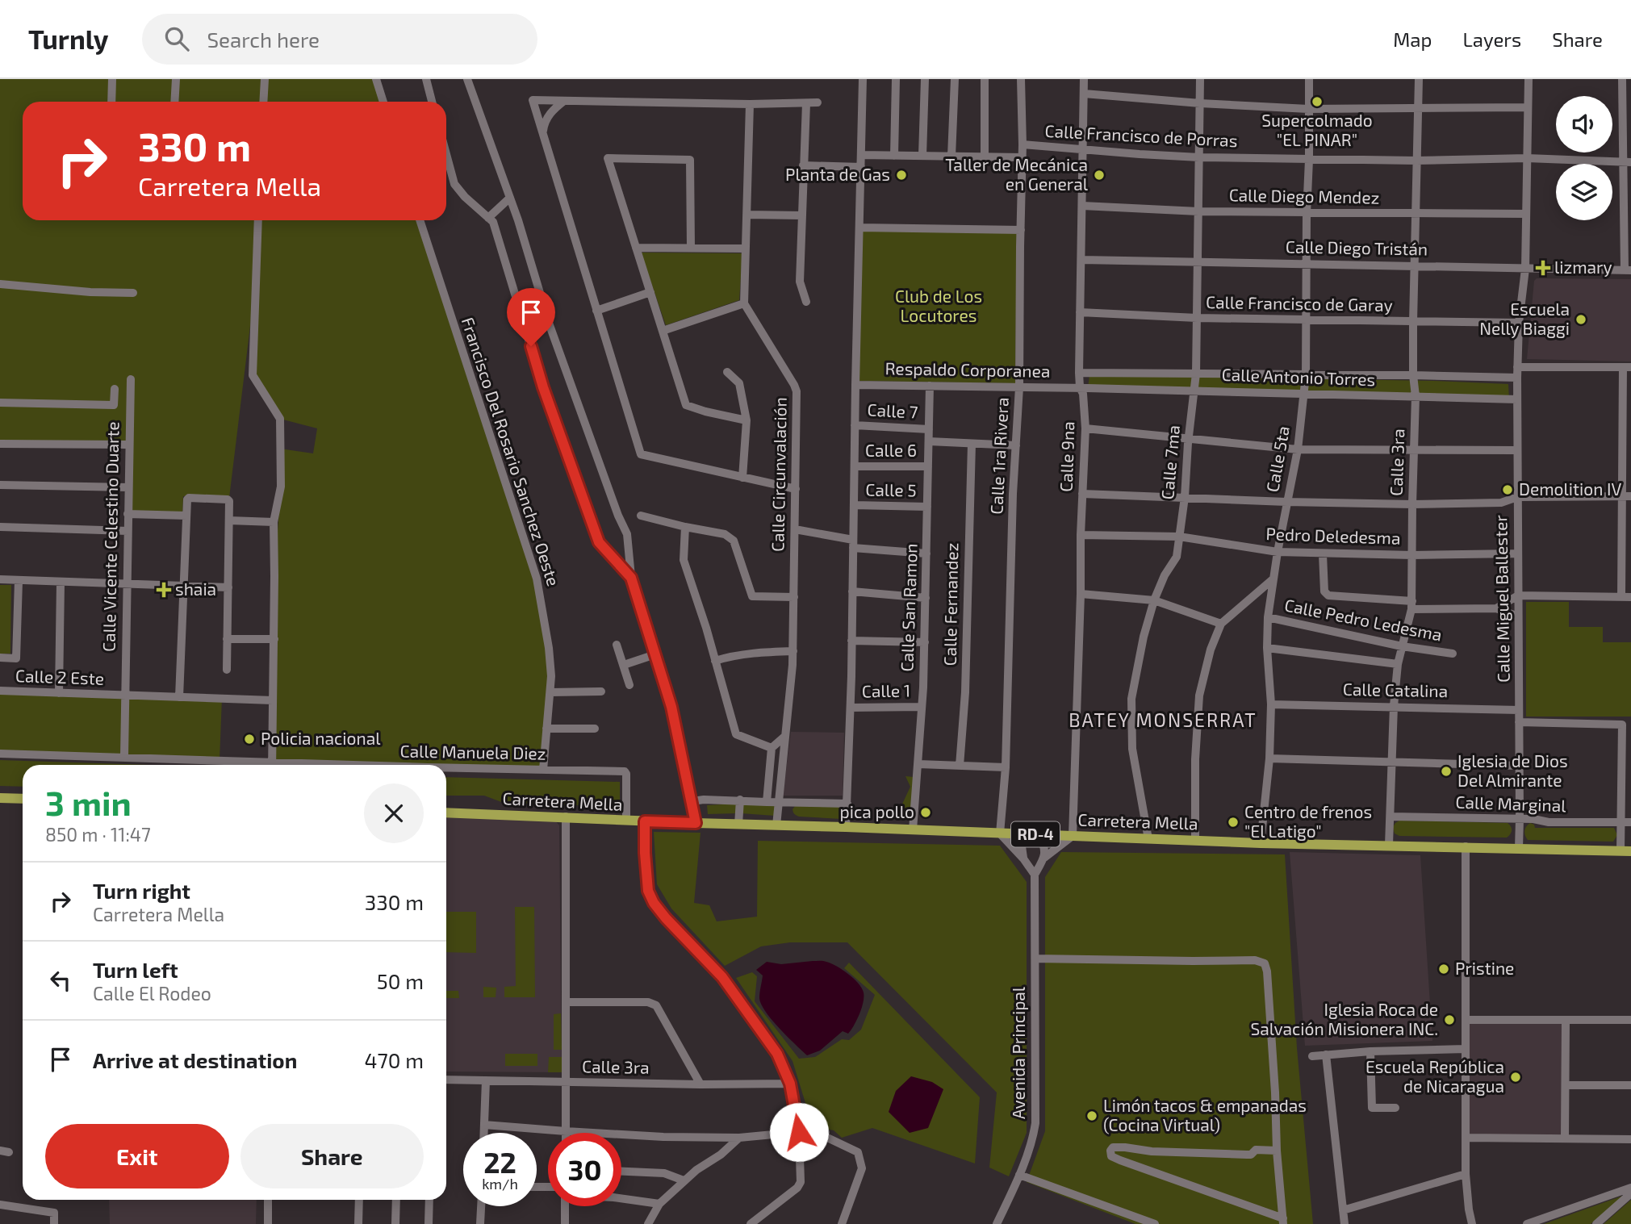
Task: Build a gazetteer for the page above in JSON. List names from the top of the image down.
{
  "streets": {
    "main road": ["Carretera Mella", "RD-4"],
    "street": [
      "Calle Francisco de Porras",
      "Calle Diego Mendez",
      "Calle Diego Tristán",
      "Calle Francisco de Garay",
      "Respaldo Corporanea",
      "Calle Antonio Torres",
      "Calle 7",
      "Calle 6",
      "Francisco Del Rosario Sanchez Oeste",
      "Calle 1ra Rivera",
      "Calle 9na",
      "Calle 5ta",
      "Calle 7ma",
      "Calle 3ra",
      "Calle Circunvalación",
      "Calle 5",
      "Calle Vicente Celestino Duarte",
      "Pedro Deledesma",
      "Calle Miguel Ballester",
      "Calle Fernandez",
      "Calle San Ramon",
      "Calle Pedro Ledesma",
      "Calle 2 Este",
      "Calle Catalina",
      "Calle 1",
      "Calle Manuela Diez",
      "Calle Marginal",
      "Avenida Principal"
    ]
  },
  "crossings": [
    ["Calle Francisco de Porras", "Calle 1ra Rivera"],
    ["Calle Francisco de Porras", "Calle 9na"],
    ["Calle Francisco de Porras", "Calle 5ta"],
    ["Calle Francisco de Porras", "Calle 7ma"],
    ["Calle Francisco de Porras", "Calle 3ra"],
    ["Calle Francisco de Porras", "Calle Miguel Ballester"],
    ["Calle Diego Mendez", "Calle 9na"],
    ["Calle Diego Mendez", "Calle 5ta"],
    ["Calle Diego Mendez", "Calle 7ma"],
    ["Calle Diego Mendez", "Calle 3ra"],
    ["Calle Diego Mendez", "Calle Miguel Ballester"],
    ["Calle Diego Tristán", "Calle 9na"],
    ["Calle Diego Tristán", "Calle 5ta"],
    ["Calle Diego Tristán", "Calle 7ma"],
    ["Calle Diego Tristán", "Calle 3ra"],
    ["Calle Diego Tristán", "Calle Miguel Ballester"],
    ["Calle Francisco de Garay", "Calle 9na"],
    ["Calle Francisco de Garay", "Calle 5ta"],
    ["Calle Francisco de Garay", "Calle 7ma"],
    ["Calle Francisco de Garay", "Calle 3ra"],
    ["Calle Francisco de Garay", "Calle Miguel Ballester"],
    ["Respaldo Corporanea", "Calle Antonio Torres"],
    ["Respaldo Corporanea", "Calle 1ra Rivera"],
    ["Respaldo Corporanea", "Calle 9na"],
    ["Respaldo Corporanea", "Calle San Ramon"],
    ["Calle Antonio Torres", "Calle 9na"],
    ["Calle Antonio Torres", "Calle 5ta"],
    ["Calle Antonio Torres", "Calle 7ma"],
    ["Calle Antonio Torres", "Calle 3ra"],
    ["Calle Antonio Torres", "Calle Miguel Ballester"],
    ["Calle 7", "Calle 1ra Rivera"],
    ["Calle 7", "Calle Fernandez"],
    ["Calle 7", "Calle San Ramon"],
    ["Calle 6", "Calle San Ramon"],
    ["Francisco Del Rosario Sanchez Oeste", "Calle Manuela Diez"],
    ["Calle 1ra Rivera", "Carretera Mella"],
    ["Calle 9na", "Pedro Deledesma"],
    ["Calle 9na", "Carretera Mella"],
    ["Calle 5ta", "Pedro Deledesma"],
    ["Calle 5ta", "Calle Pedro Ledesma"],
    ["Calle 5ta", "Calle Catalina"],
    ["Calle 5ta", "Carretera Mella"],
    ["Calle 7ma", "Pedro Deledesma"],
    ["Calle 7ma", "Carretera Mella"],
    ["Calle 3ra", "Pedro Deledesma"],
    ["Calle 3ra", "Calle Pedro Ledesma"],
    ["Calle 3ra", "Calle Catalina"],
    ["Calle 3ra", "Carretera Mella"],
    ["Calle 3ra", "Calle Marginal"],
    ["Calle Circunvalación", "Carretera Mella"],
    ["Calle 5", "Calle San Ramon"],
    ["Calle Vicente Celestino Duarte", "Calle 2 Este"],
    ["Pedro Deledesma", "Calle Miguel Ballester"],
    ["Calle Miguel Ballester", "Calle Catalina"],
    ["Calle Miguel Ballester", "Carretera Mella"],
    ["Calle Miguel Ballester", "Calle Marginal"],
    ["Calle San Ramon", "Calle 1"],
    ["Calle San Ramon", "Carretera Mella"],
    ["Calle 2 Este", "Calle Manuela Diez"],
    ["Calle Manuela Diez", "Carretera Mella"]
  ],
  "districts": ["BATEY MONSERRAT"],
  "parks": ["Club de Los Locutores"],
  "places": {
    "other": [
      "Supercolmado \"EL PINAR\"",
      "Planta de Gas",
      "Taller de Mecánica en General",
      "Escuela Nelly Biaggi",
      "Demolition IV",
      "Policia nacional",
      "Iglesia de Dios Del Almirante",
      "pica pollo",
      "Centro de frenos \"El Latigo\"",
      "Pristine",
      "Iglesia Roca de Salvación Misionera INC.",
      "Escuela República de Nicaragua",
      "Limón tacos & empanadas (Cocina Virtual)"
    ],
    "health": ["lizmary", "shaia"]
  },
  "page": {
    "header": "Turnly",
    "search": "Search here",
    "nav": ["Map", "Layers", "Share"],
    "turn": ["330 m", "Carretera Mella"],
    "heading": ["3 min", "850 m · 11:47"],
    "list": [
      {
        "name": "Turn right",
        "note": "Carretera Mella",
        "value": "330 m"
      },
      {
        "name": "Turn left",
        "note": "Calle El Rodeo",
        "value": "50 m"
      },
      {
        "name": "Arrive at destination",
        "value": "470 m"
      }
    ],
    "buttons": ["Exit", "Share"],
    "speed": "22 km/h",
    "limit": "30"
  }
}
